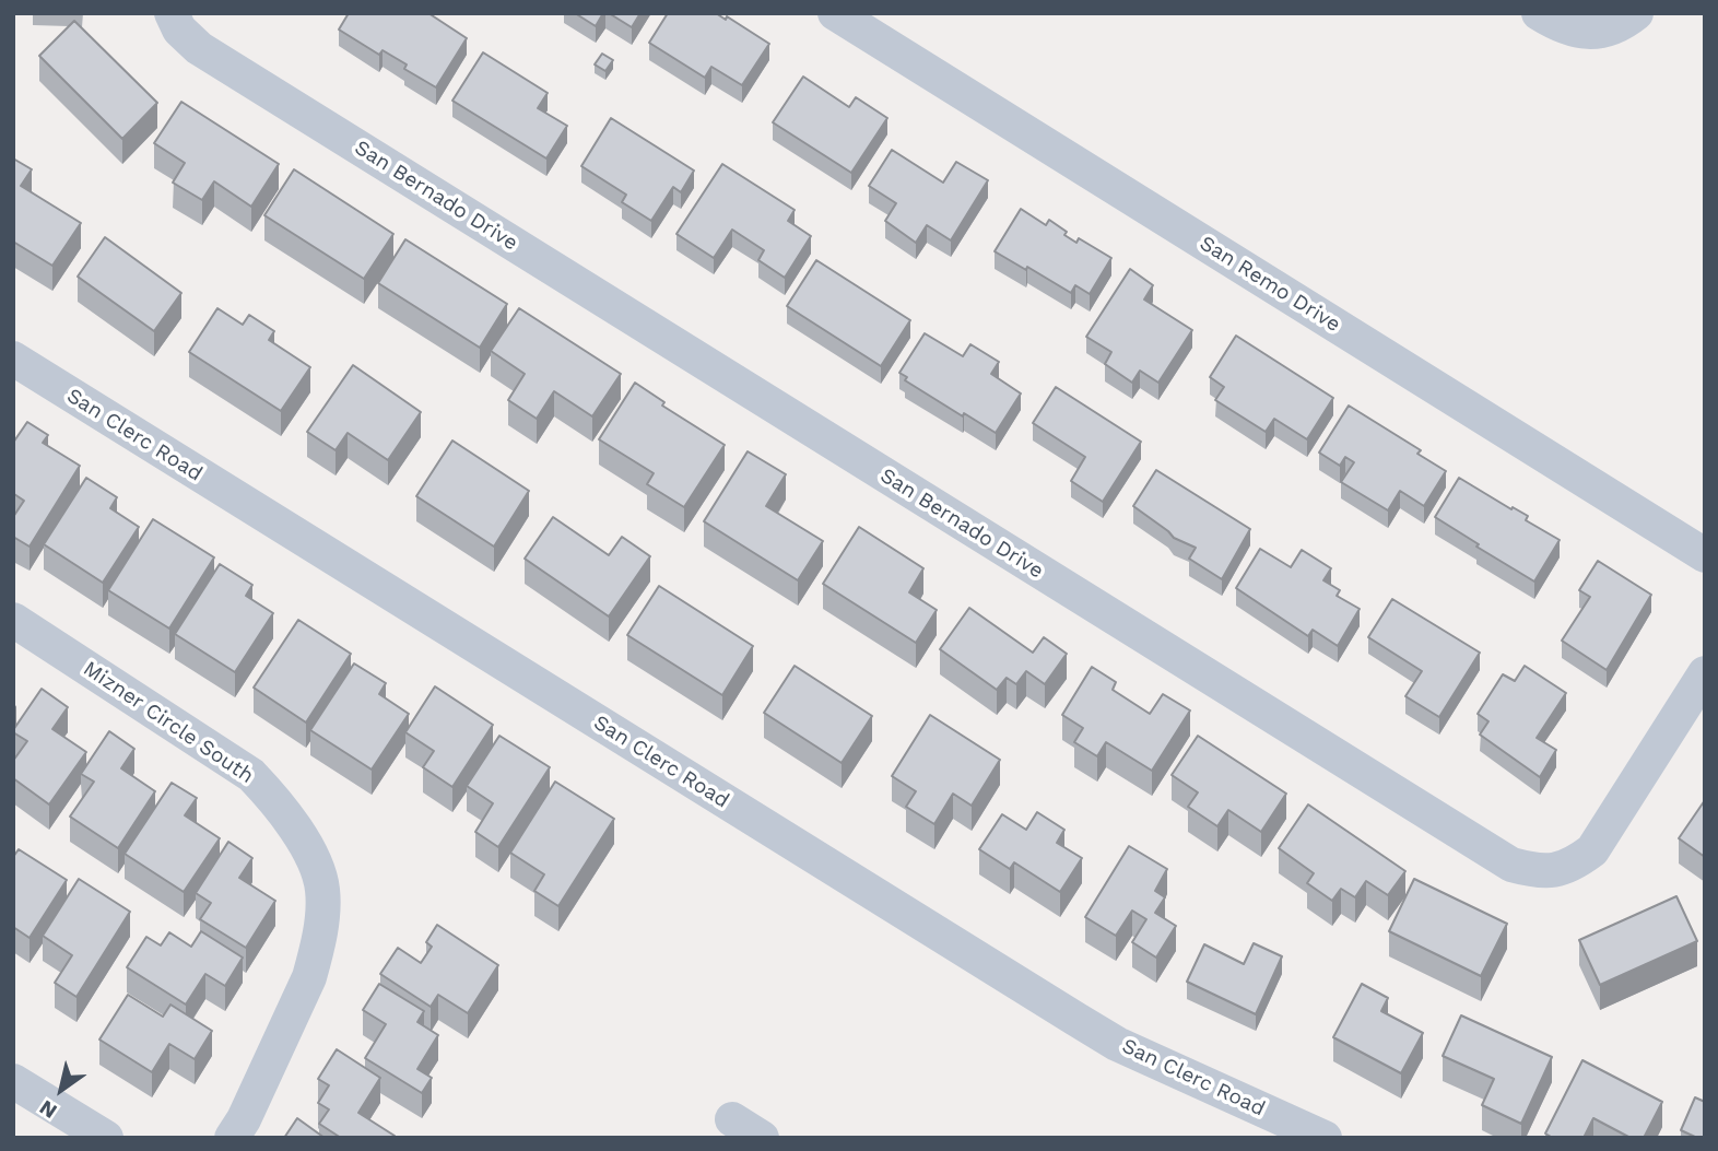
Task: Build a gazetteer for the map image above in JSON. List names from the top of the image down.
{
  "streets": {
    "street": [
      "San Bernado Drive",
      "San Remo Drive",
      "San Clerc Road",
      "Mizner Circle South"
    ]
  },
  "north": "bottom left"
}
